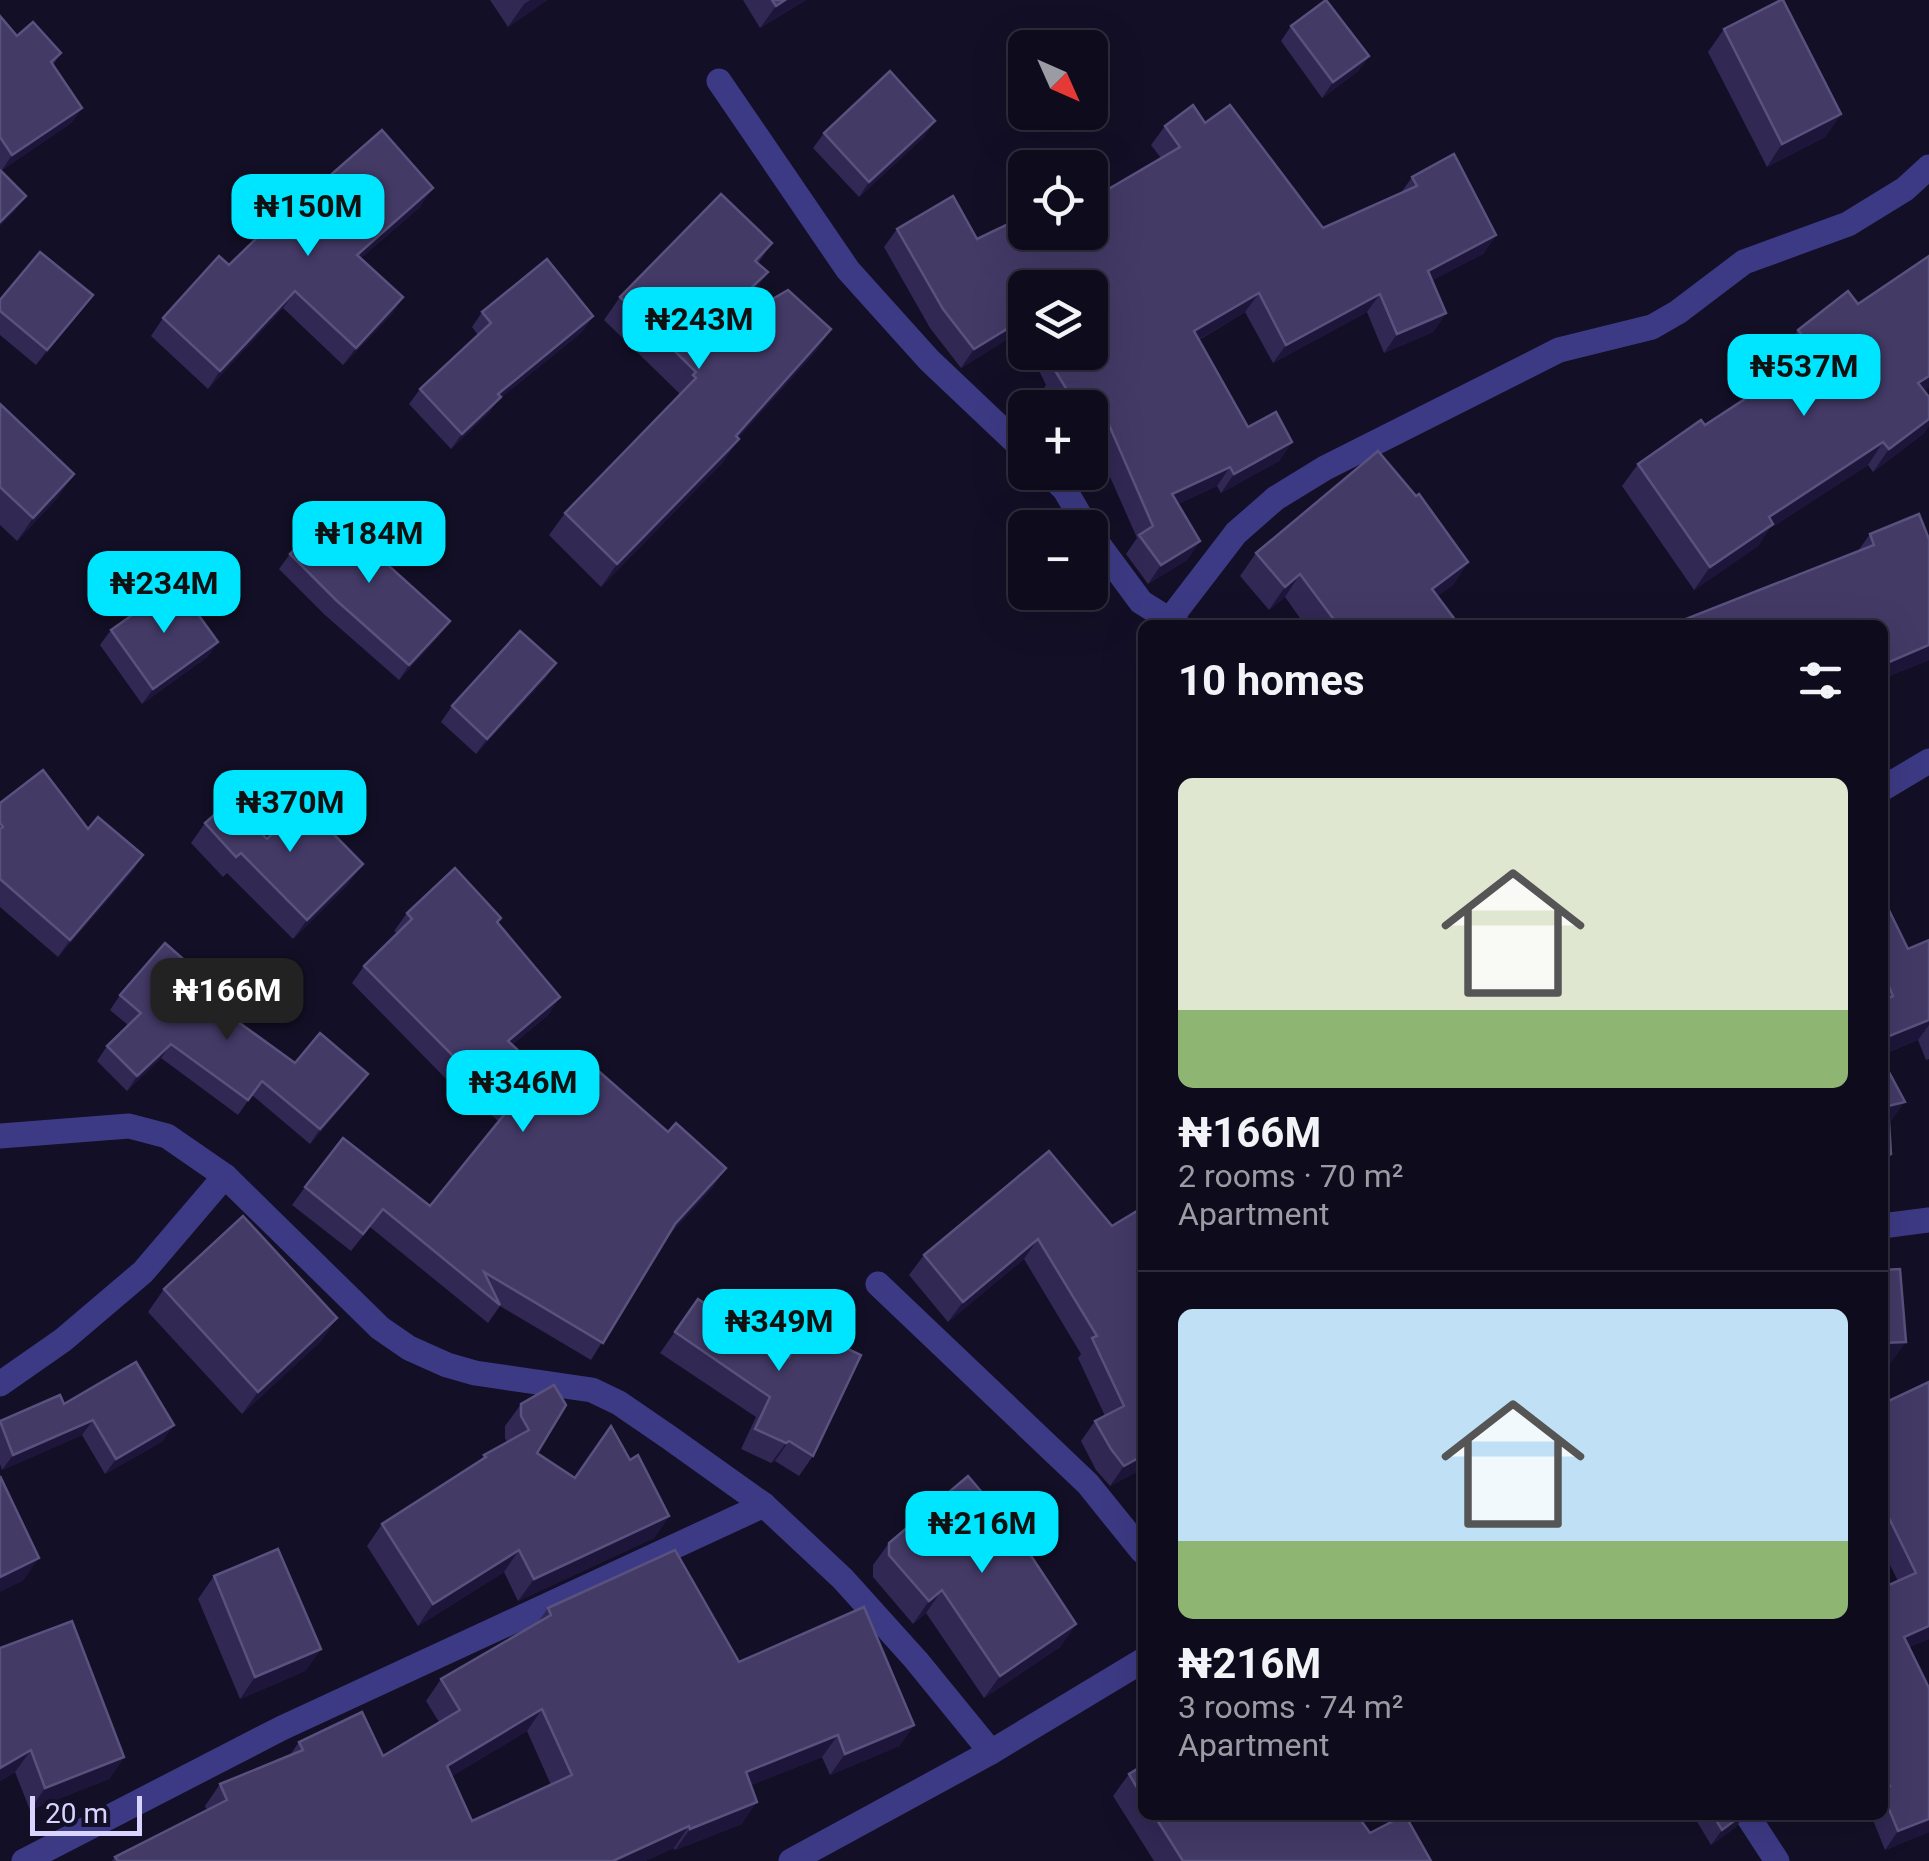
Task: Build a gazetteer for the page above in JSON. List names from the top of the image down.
{
  "scale_bar": "20 m",
  "north": "bottom right",
  "page": {
    "map_buttons": ["+", "−"],
    "price": [
      "₦150M",
      "₦243M",
      "₦537M",
      "₦184M",
      "₦234M",
      "₦370M",
      "₦166M",
      "₦346M",
      "₦349M",
      "₦216M"
    ],
    "heading": "10 homes",
    "list": [
      {
        "name": "₦166M",
        "note": "2 rooms · 70 m² · Apartment"
      },
      {
        "name": "₦216M",
        "note": "3 rooms · 74 m² · Apartment"
      }
    ],
    "scale": "20 m"
  }
}
